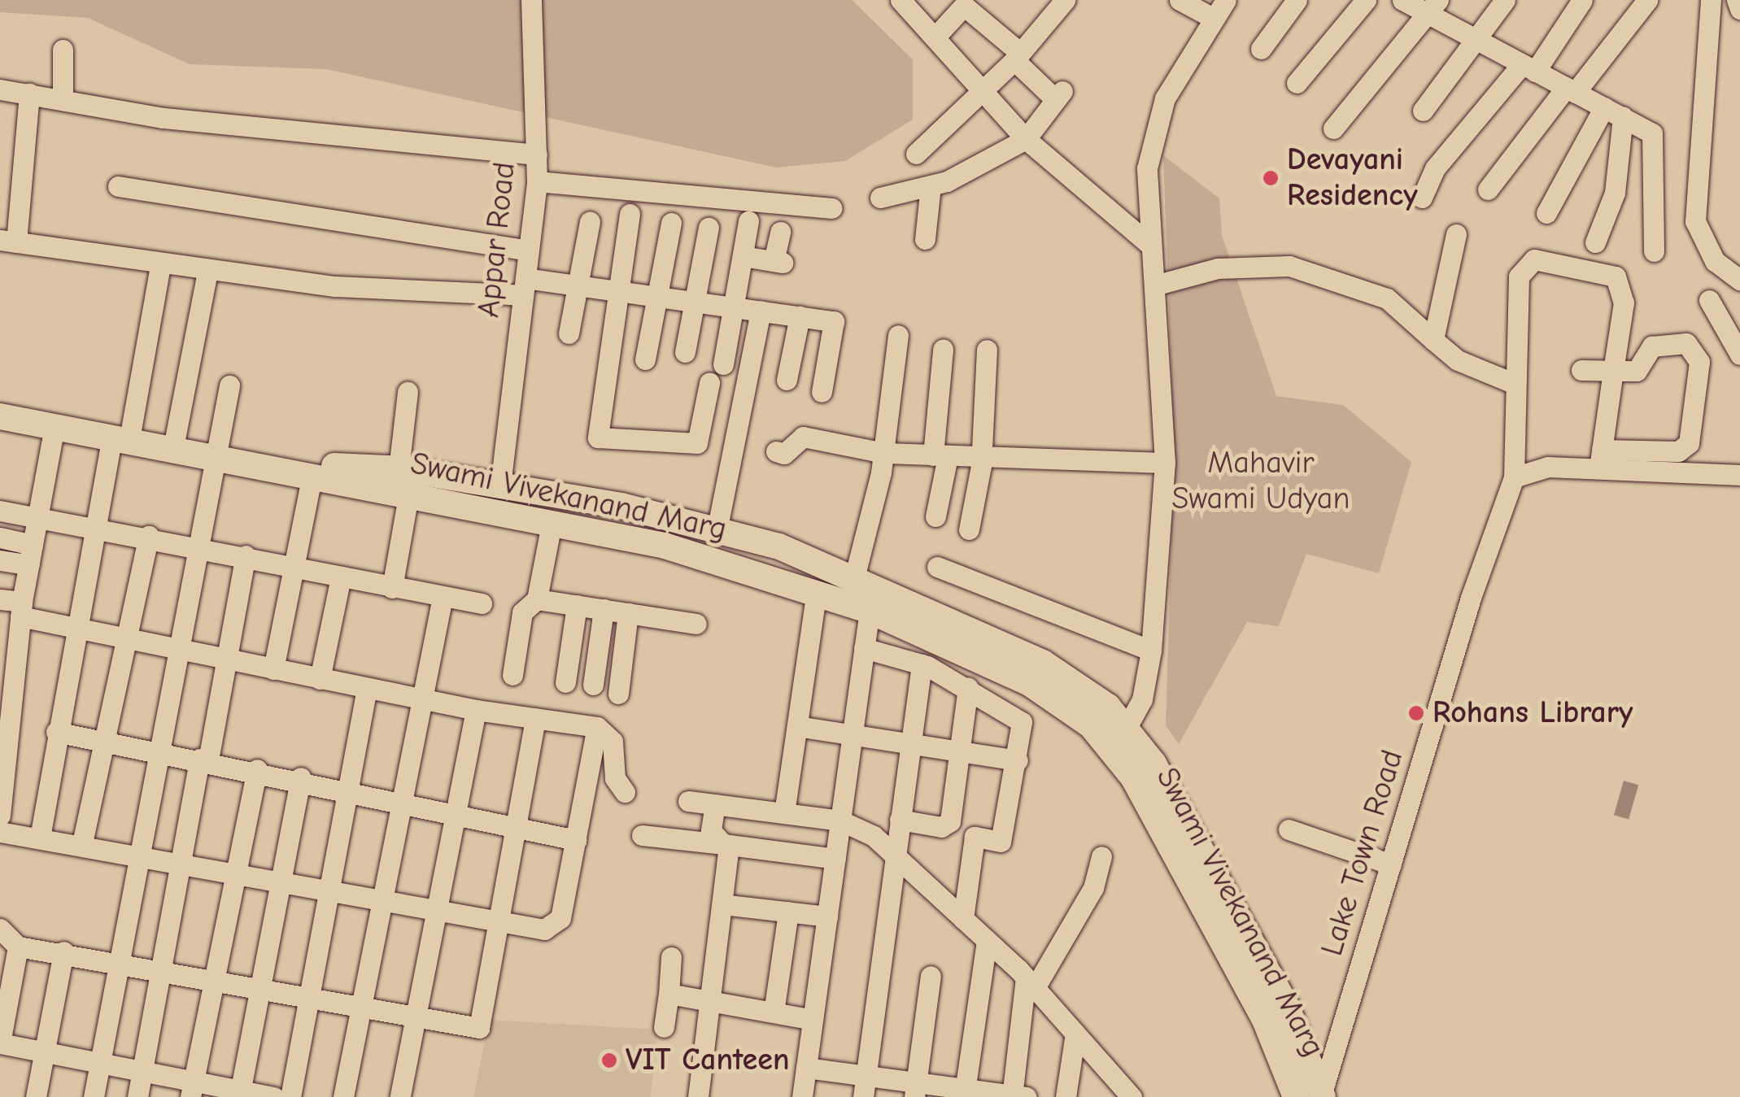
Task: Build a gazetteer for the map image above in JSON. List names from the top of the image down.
{
  "streets": {
    "main road": ["Swami Vivekanand Marg"],
    "street": ["Appar Road", "Lake Town Road"]
  },
  "crossings": [
    ["Appar Road", "Swami Vivekanand Marg"],
    ["Swami Vivekanand Marg", "Lake Town Road"]
  ],
  "parks": ["Mahavir Swami Udyan"],
  "places": ["Devayani Residency", "Rohans Library", "VIT Canteen"]
}
